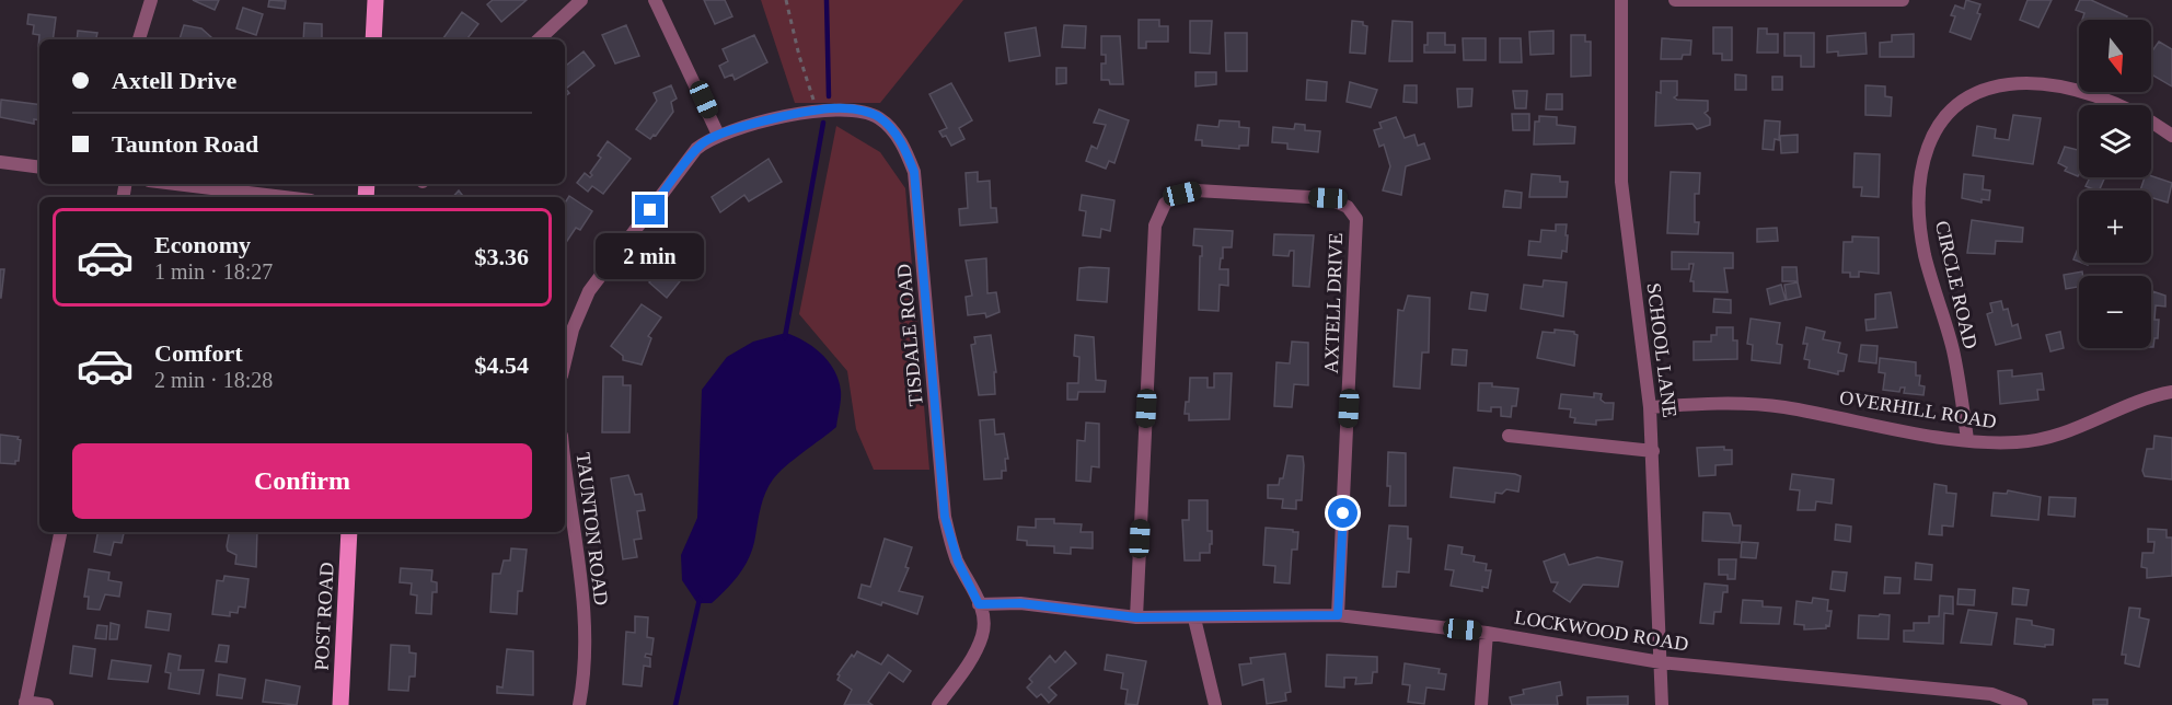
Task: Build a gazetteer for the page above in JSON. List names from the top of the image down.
{
  "streets": {
    "main road": ["POST ROAD"],
    "street": [
      "CIRCLE ROAD",
      "AXTELL DRIVE",
      "TISDALE ROAD",
      "SCHOOL LANE",
      "OVERHILL ROAD",
      "TAUNTON ROAD",
      "LOCKWOOD ROAD"
    ]
  },
  "crossings": [
    ["CIRCLE ROAD", "OVERHILL ROAD"],
    ["AXTELL DRIVE", "LOCKWOOD ROAD"],
    ["TISDALE ROAD", "LOCKWOOD ROAD"],
    ["SCHOOL LANE", "OVERHILL ROAD"],
    ["SCHOOL LANE", "LOCKWOOD ROAD"]
  ],
  "north": "bottom",
  "page": {
    "map_buttons": ["+", "−"],
    "banner": ["Axtell Drive", "Taunton Road"],
    "list": [
      {
        "name": "Economy",
        "note": "1 min · 18:27",
        "value": "$3.36"
      },
      {
        "name": "Comfort",
        "note": "2 min · 18:28",
        "value": "$4.54"
      }
    ],
    "bubble": "2 min",
    "buttons": "Confirm"
  }
}
